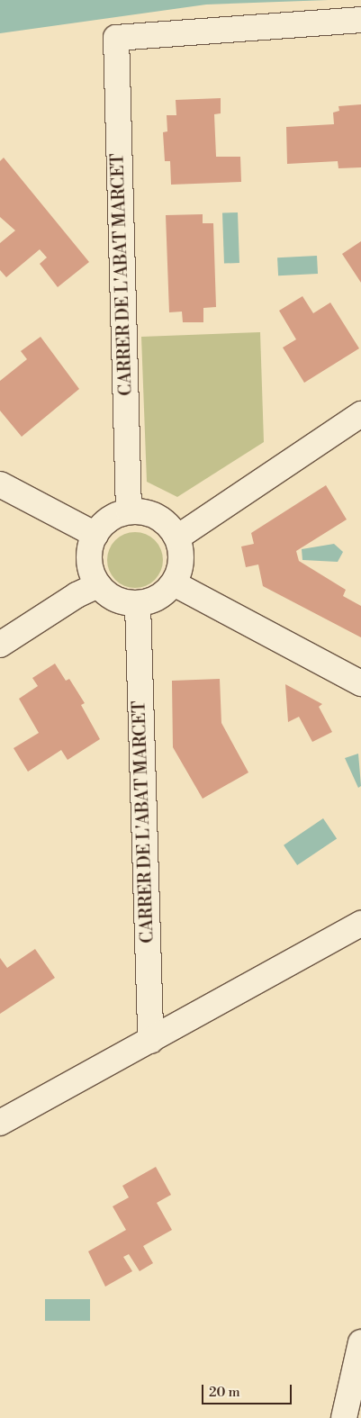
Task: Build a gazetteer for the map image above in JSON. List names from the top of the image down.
{
  "streets": {
    "street": ["CARRER DE L'ABAT MARCET"]
  },
  "scale_bar": "20 m"
}
